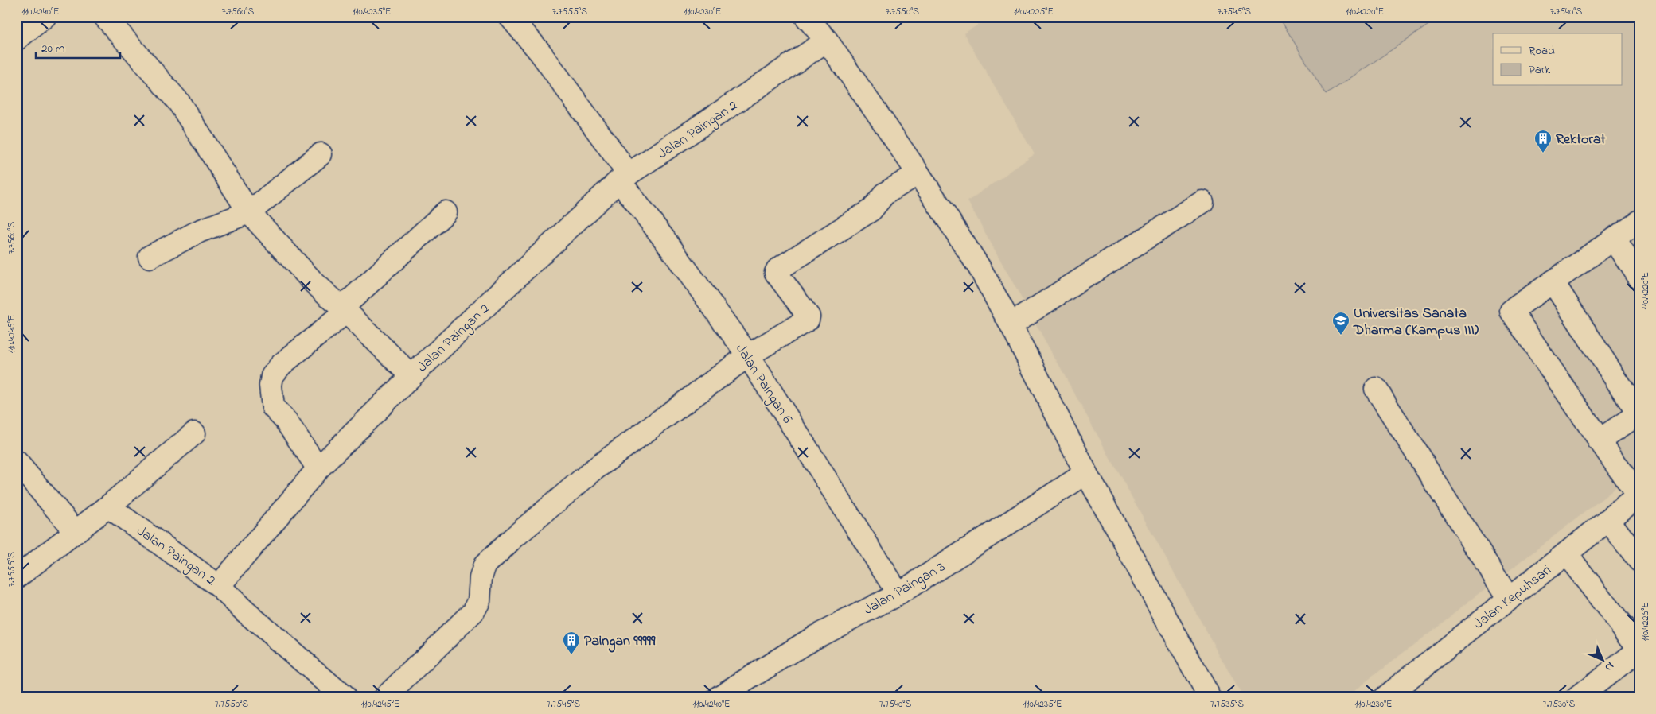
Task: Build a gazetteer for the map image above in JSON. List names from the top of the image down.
{
  "streets": {
    "street": [
      "Jalan Paingan 2",
      "Jalan Paingan 6",
      "Jalan Paingan 3",
      "Jalan Kepuhsari"
    ]
  },
  "crossings": [
    ["Jalan Paingan 2", "Jalan Paingan 6"],
    ["Jalan Paingan 6", "Jalan Paingan 3"]
  ],
  "places": {
    "building": ["Rektorat", "Paingan 99999"],
    "school or university": ["Universitas Sanata Dharma (Kampus III)"]
  },
  "legend": ["Road", "Park"],
  "scale_bar": "20 m",
  "north": "bottom right",
  "coordinates": [
    "110.4240°E",
    "7.7560°S",
    "110.4235°E",
    "7.7555°S",
    "110.4230°E",
    "7.7550°S",
    "110.4225°E",
    "7.7545°S",
    "110.4220°E",
    "7.7540°S",
    "110.4245°E",
    "7.7535°S",
    "7.7530°S"
  ]
}
